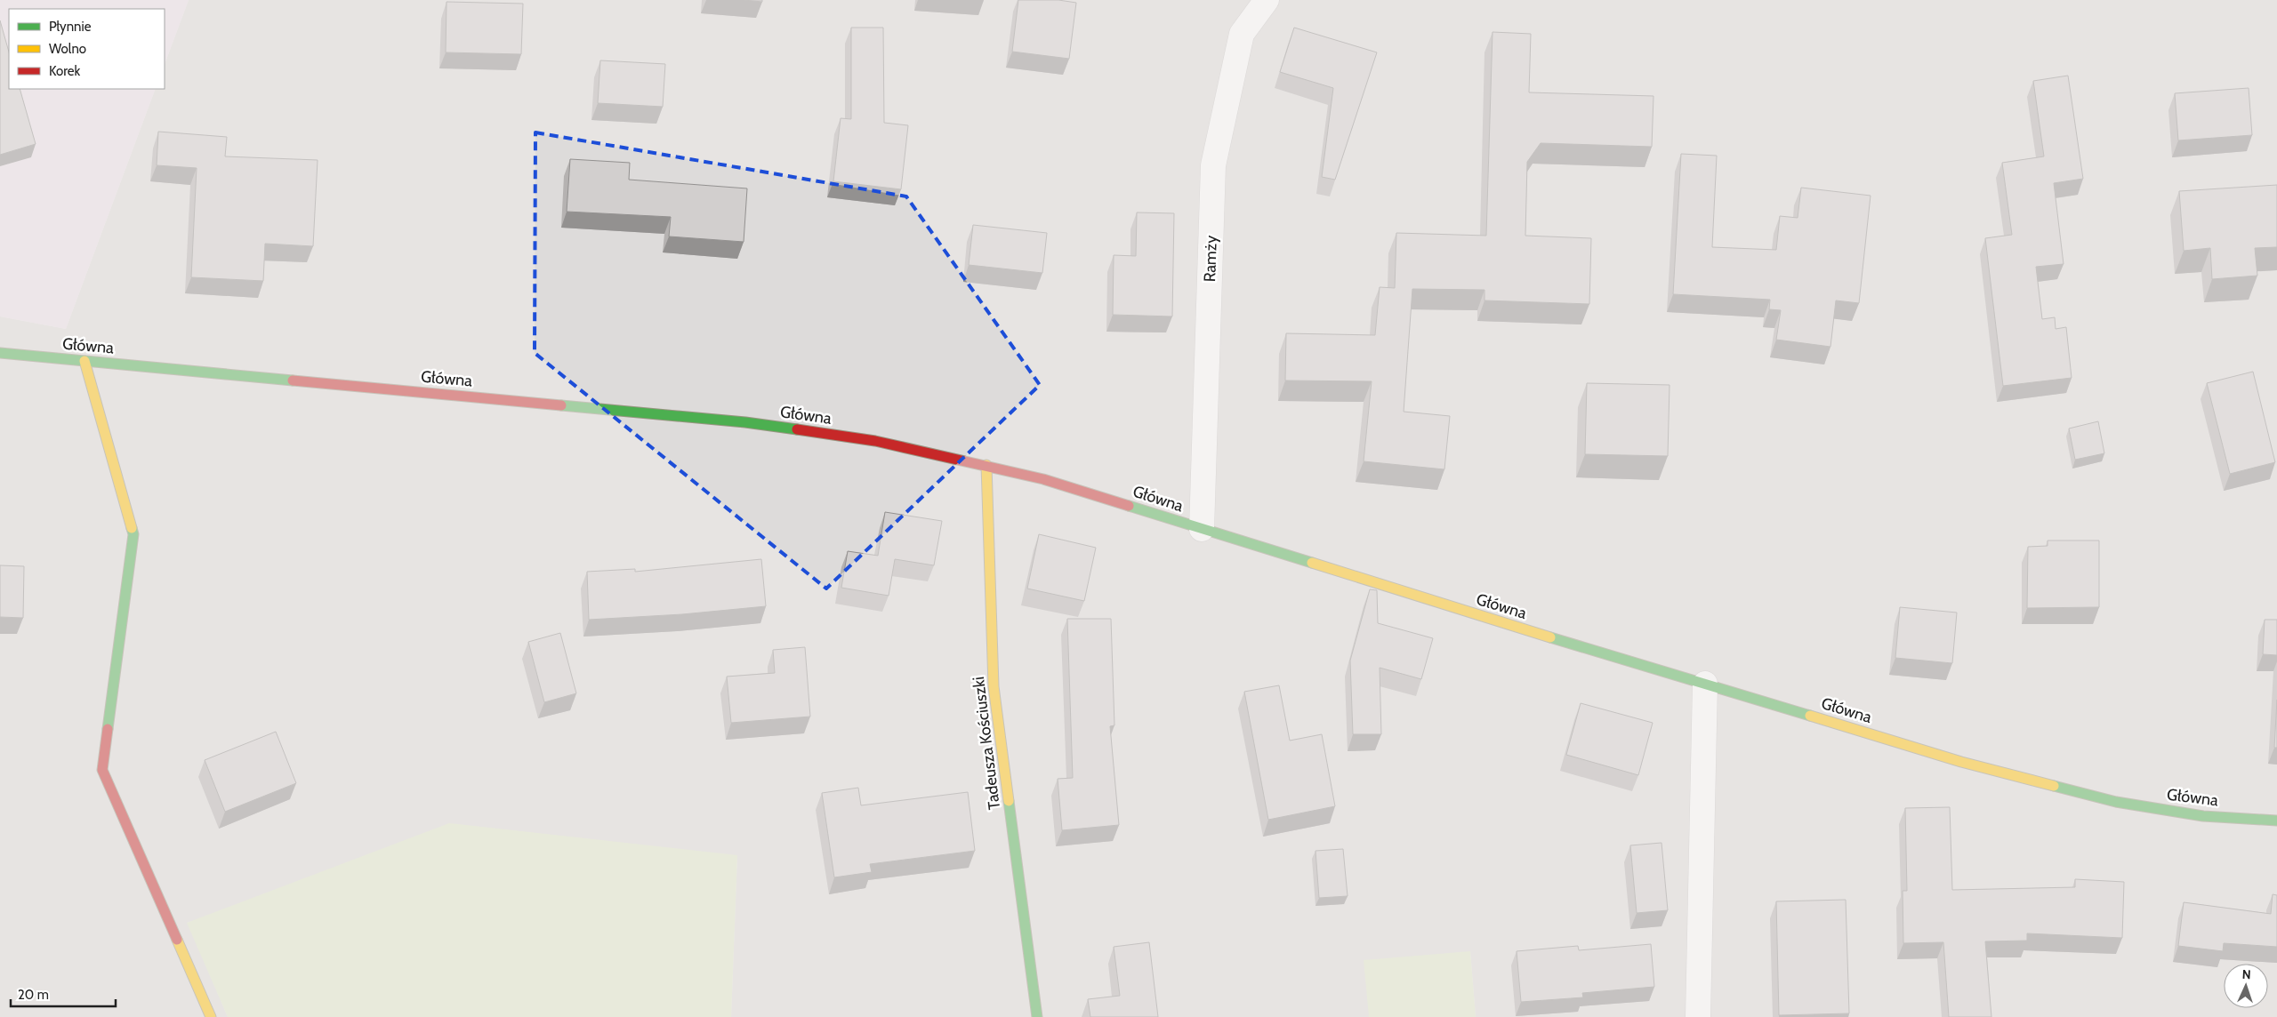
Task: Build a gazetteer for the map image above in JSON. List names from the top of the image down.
{
  "streets": {
    "main road": ["Główna", "Tadeusza Kościuszki"],
    "street": ["Ramży"]
  },
  "crossings": [
    ["Ramży", "Główna"],
    ["Główna", "Tadeusza Kościuszki"]
  ],
  "legend": ["Płynnie", "Wolno", "Korek"],
  "scale_bar": "20 m",
  "north": "top"
}
